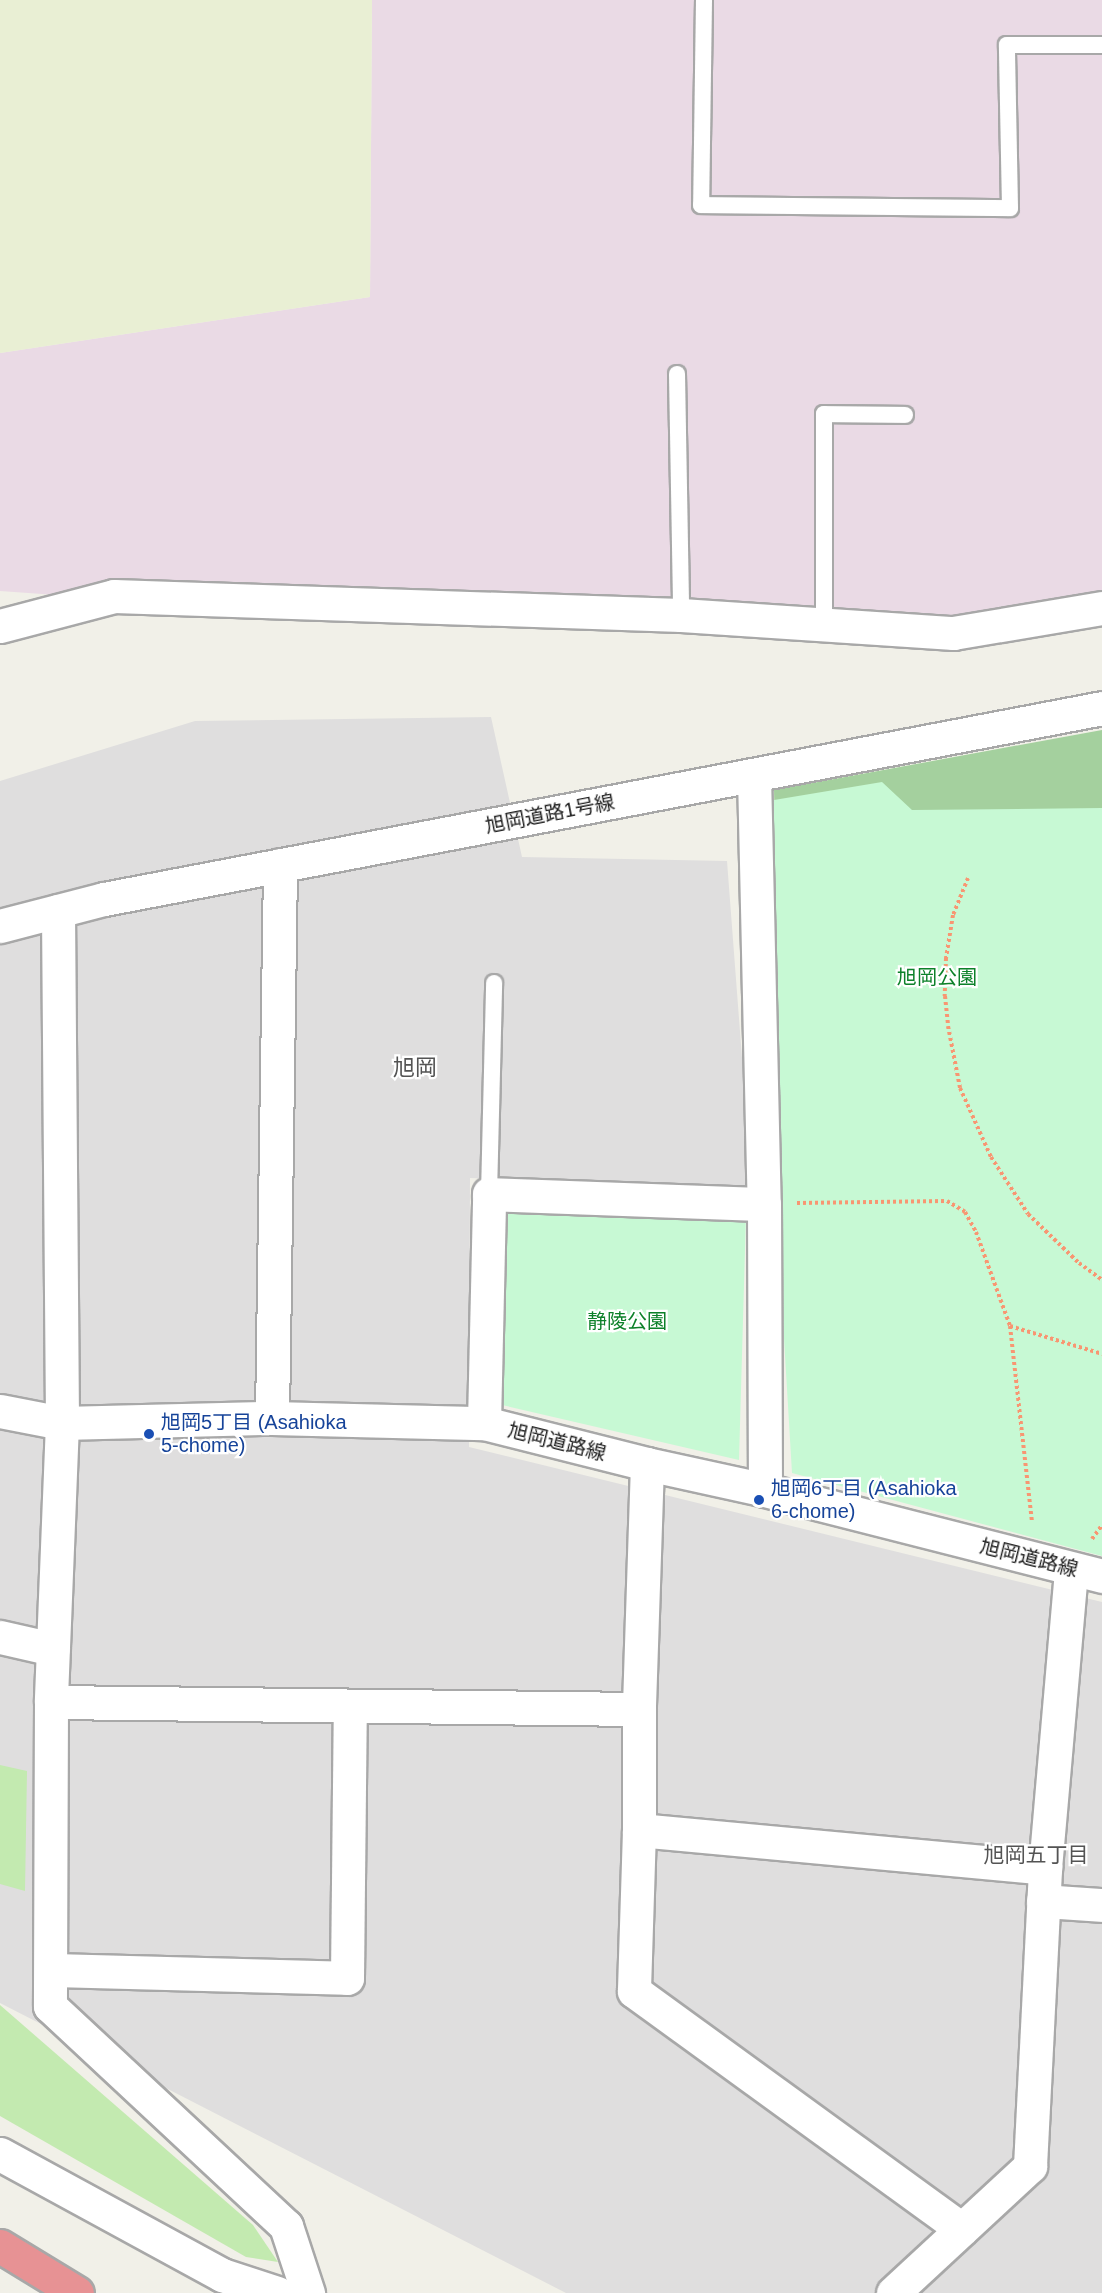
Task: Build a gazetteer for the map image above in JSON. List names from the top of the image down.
{
  "streets": {
    "street": ["旭岡道路1号線", "旭岡道路線"]
  },
  "districts": ["旭岡", "旭岡五丁目"],
  "parks": ["旭岡公園", "静陵公園"],
  "places": ["旭岡5丁目 (Asahioka 5-chome)", "旭岡6丁目 (Asahioka 6-chome)"]
}
